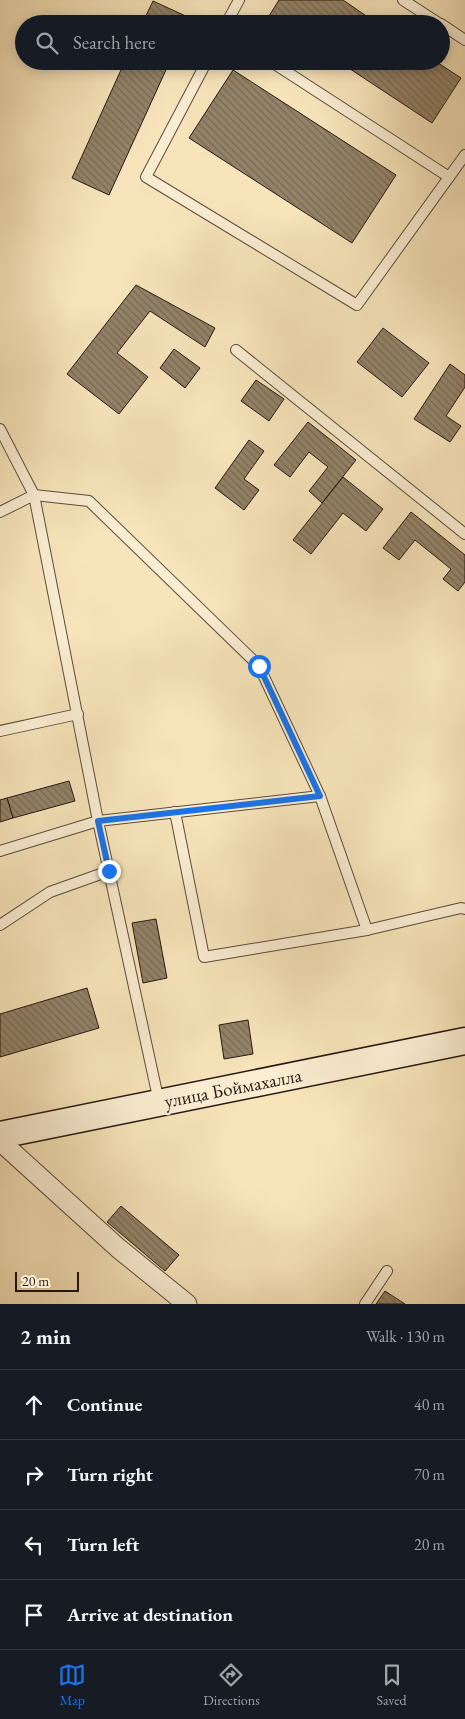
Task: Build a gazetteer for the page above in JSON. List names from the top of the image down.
{
  "streets": {
    "main road": ["улица Боймахалла"]
  },
  "scale_bar": "20 m",
  "page": {
    "search": "Search here",
    "scale": "20 m",
    "heading": ["2 min", "Walk · 130 m"],
    "list": [
      ["Continue", "40 m"],
      ["Turn right", "70 m"],
      ["Turn left", "20 m"],
      "Arrive at destination"
    ],
    "nav": ["Map", "Directions", "Saved"]
  }
}
